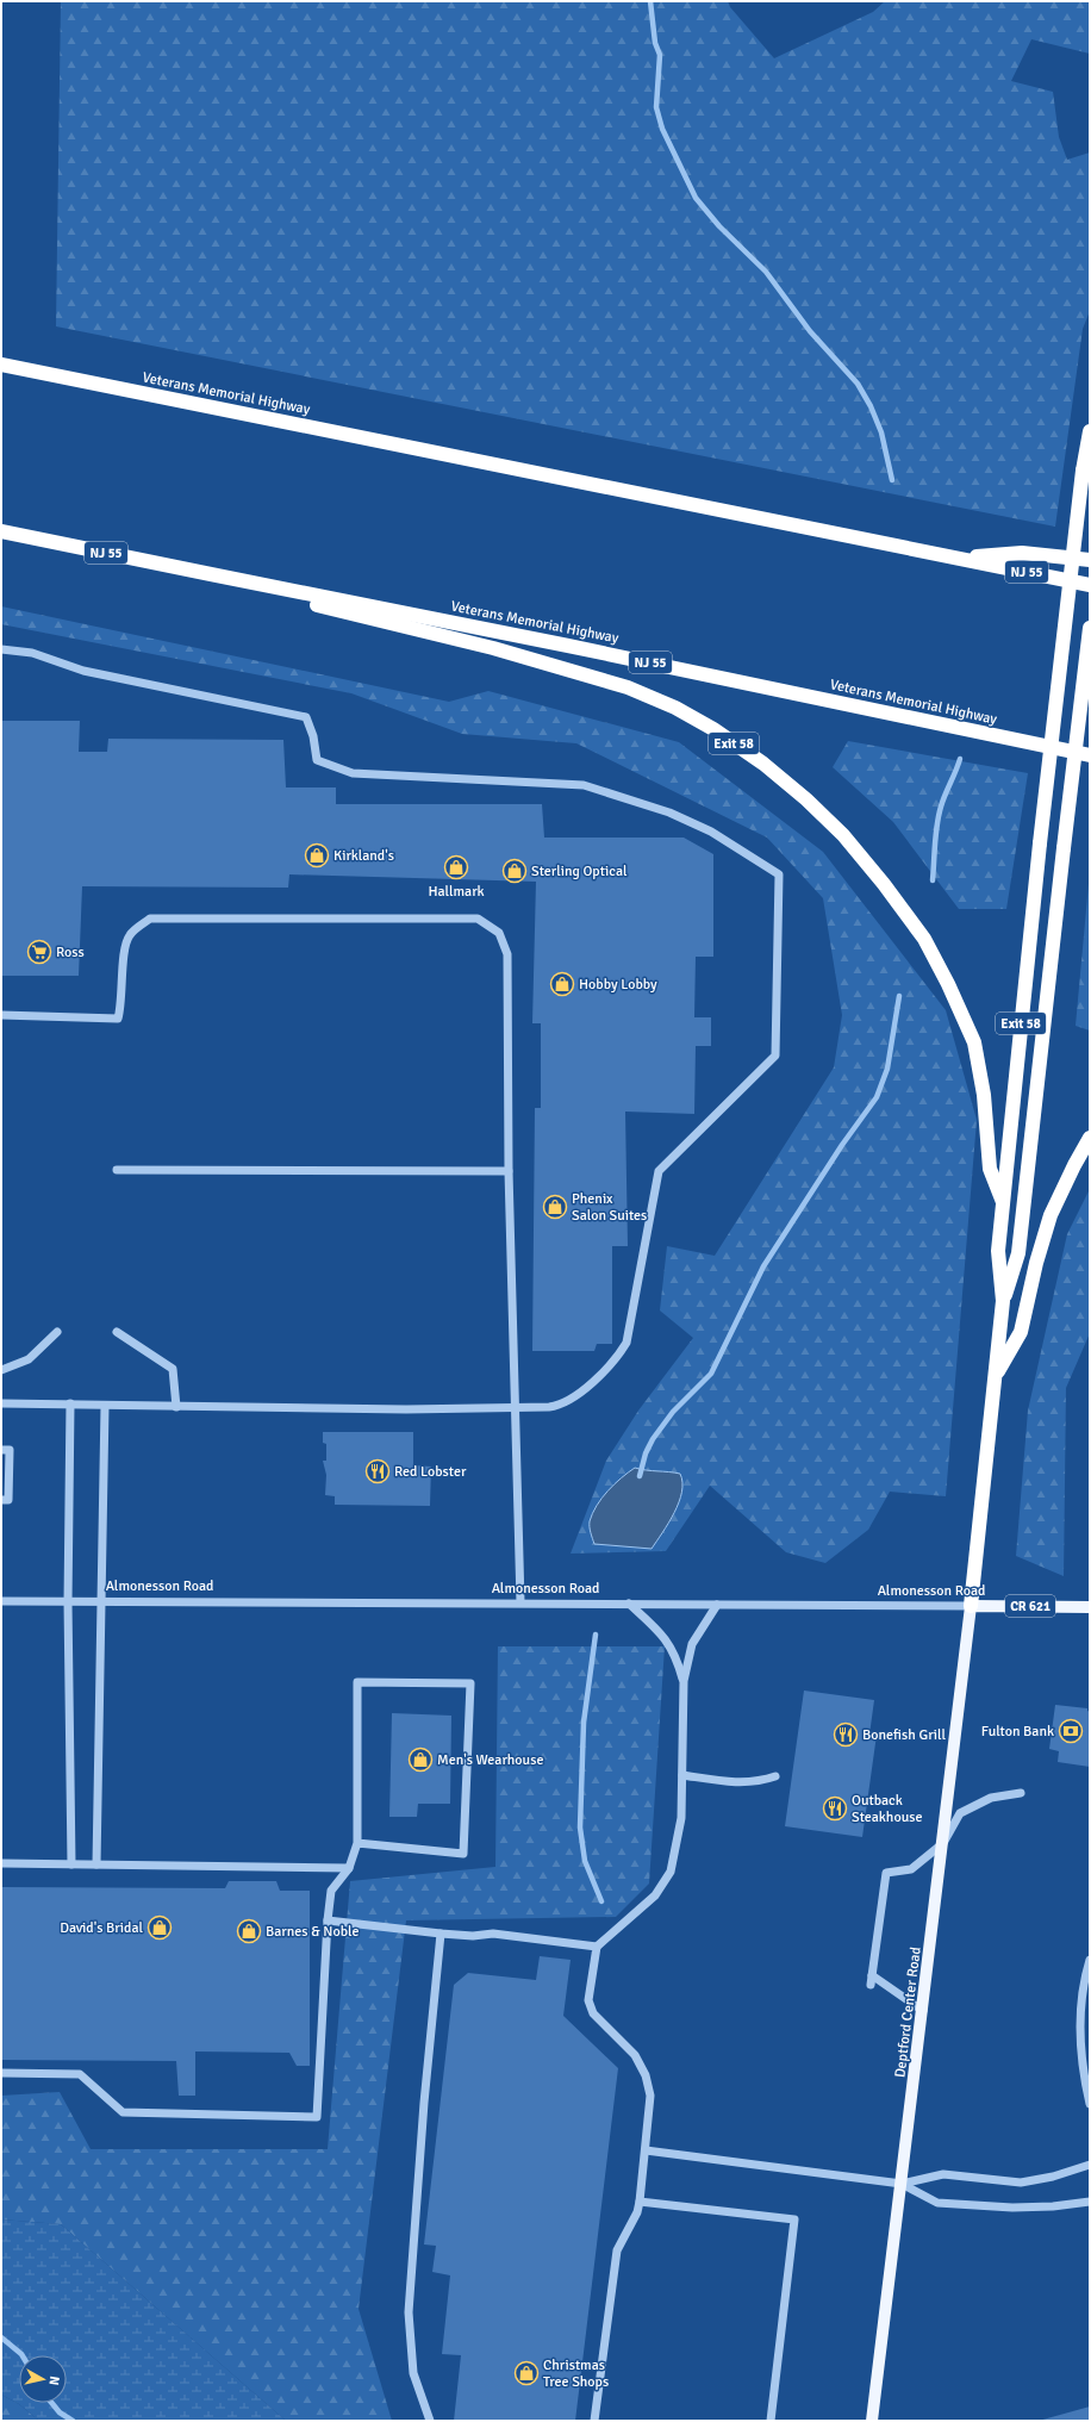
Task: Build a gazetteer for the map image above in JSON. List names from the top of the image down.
{
  "streets": {
    "highway": ["Veterans Memorial Highway", "NJ 55", "Exit 58"],
    "main road": ["Almonesson Road", "CR 621", "Deptford Center Road"]
  },
  "crossings": [
    ["Veterans Memorial Highway", "Exit 58"],
    ["Almonesson Road", "Deptford Center Road"]
  ],
  "places": {
    "shop": [
      "Kirkland's",
      "Hallmark",
      "Sterling Optical",
      "Hobby Lobby",
      "Phenix Salon Suites",
      "Men's Wearhouse",
      "David's Bridal",
      "Barnes & Noble",
      "Christmas Tree Shops"
    ],
    "supermarket": ["Ross"],
    "restaurant": ["Red Lobster", "Bonefish Grill", "Outback Steakhouse"],
    "bank": ["Fulton Bank"]
  },
  "north": "right"
}
